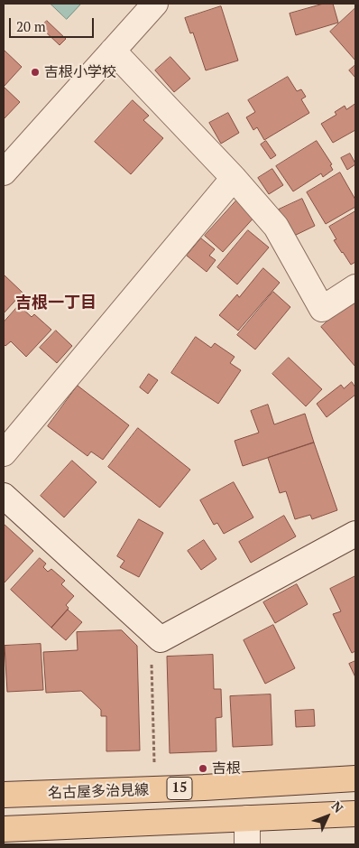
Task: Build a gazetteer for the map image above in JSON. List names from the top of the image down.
{
  "streets": {
    "main road": ["15", "名古屋多治見線"]
  },
  "districts": ["吉根一丁目"],
  "places": ["吉根小学校", "吉根"],
  "scale_bar": "20 m",
  "north": "top right"
}
